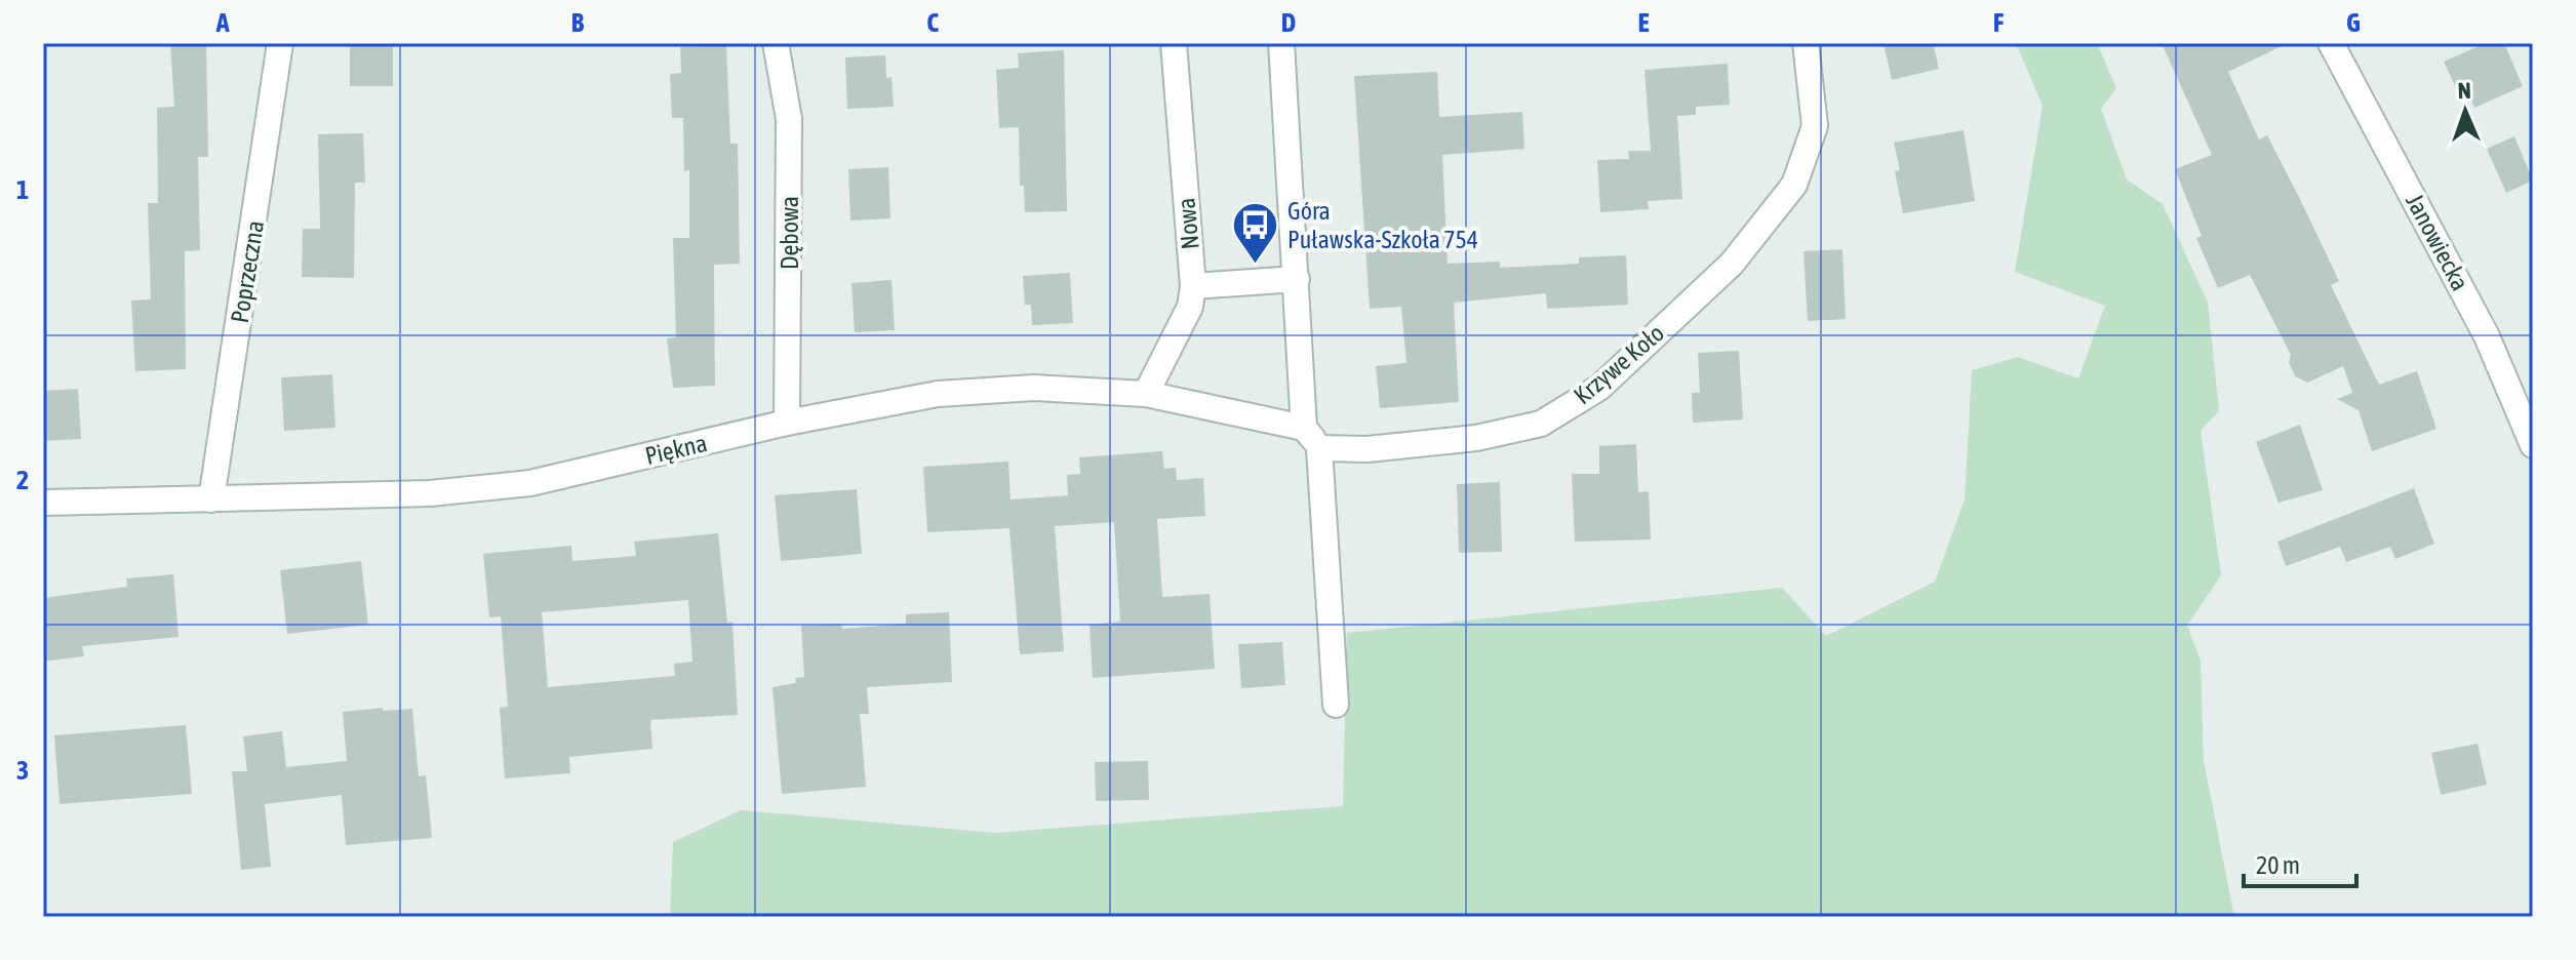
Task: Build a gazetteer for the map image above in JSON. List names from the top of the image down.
{
  "streets": {
    "street": [
      "Nowa",
      "Dębowa",
      "Janowiecka",
      "Poprzeczna",
      "Krzywe Koło",
      "Piękna"
    ]
  },
  "crossings": [
    ["Nowa", "Piękna"],
    ["Dębowa", "Piękna"],
    ["Poprzeczna", "Piękna"]
  ],
  "places": {
    "bus stop": ["Góra Puławska-Szkoła 754"]
  },
  "scale_bar": "20 m",
  "north": "top",
  "grid": {
    "columns": [
      "A",
      "B",
      "C",
      "D",
      "E",
      "F",
      "G"
    ],
    "rows": ["1", "2", "3"]
  }
}
